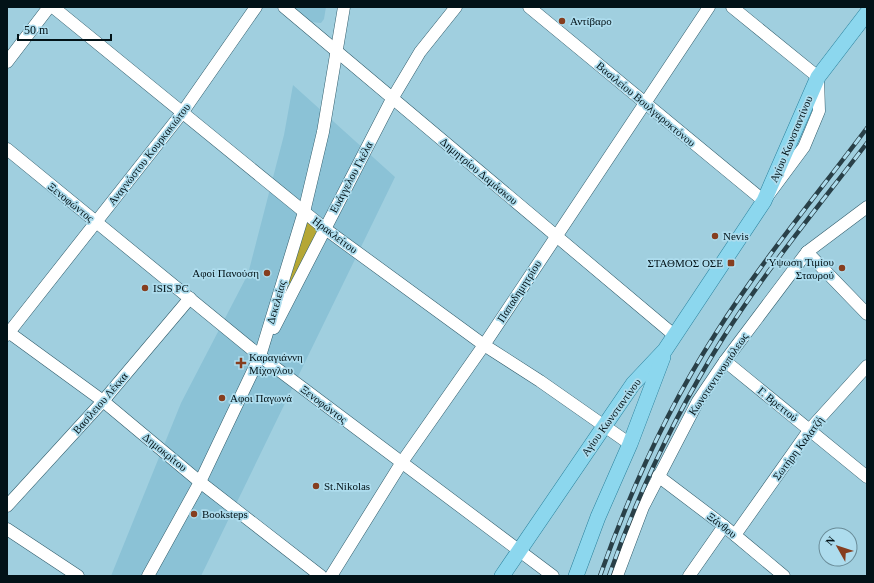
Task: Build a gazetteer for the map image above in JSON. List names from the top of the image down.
{
  "streets": {
    "main road": ["Αγίου Κωνσταντίνου"],
    "street": [
      "Βασιλείου Βουλγαροκτόνου",
      "Αναγνώστου Κουρκακιώτου",
      "Δημητρίου Δαμάσκου",
      "Ευάγγελου Γκέλα",
      "Ξενοφώντος",
      "Ηρακλείτου",
      "Παπαδημητρίου",
      "Δεκελείας",
      "Κωνσταντινουπόλεως",
      "Βασίλειου Λέκκα",
      "Γ. Βρεττού",
      "Σωτήρη Καλατζή",
      "Δημοκρίτου",
      "Ξάνθου"
    ]
  },
  "crossings": [
    ["Βασιλείου Βουλγαροκτόνου", "Αγίου Κωνσταντίνου"],
    ["Βασιλείου Βουλγαροκτόνου", "Παπαδημητρίου"],
    ["Αγίου Κωνσταντίνου", "Δημητρίου Δαμάσκου"],
    ["Αγίου Κωνσταντίνου", "Ξενοφώντος"],
    ["Αγίου Κωνσταντίνου", "Ηρακλείτου"],
    ["Αναγνώστου Κουρκακιώτου", "Ξενοφώντος"],
    ["Αναγνώστου Κουρκακιώτου", "Ηρακλείτου"],
    ["Αναγνώστου Κουρκακιώτου", "Δημοκρίτου"],
    ["Δημητρίου Δαμάσκου", "Ευάγγελου Γκέλα"],
    ["Δημητρίου Δαμάσκου", "Παπαδημητρίου"],
    ["Δημητρίου Δαμάσκου", "Δεκελείας"],
    ["Ευάγγελου Γκέλα", "Ξενοφώντος"],
    ["Ευάγγελου Γκέλα", "Ηρακλείτου"],
    ["Ευάγγελου Γκέλα", "Δεκελείας"],
    ["Ξενοφώντος", "Παπαδημητρίου"],
    ["Ξενοφώντος", "Δεκελείας"],
    ["Ξενοφώντος", "Βασίλειου Λέκκα"],
    ["Ηρακλείτου", "Παπαδημητρίου"],
    ["Ηρακλείτου", "Δεκελείας"],
    ["Δεκελείας", "Δημοκρίτου"],
    ["Κωνσταντινουπόλεως", "Γ. Βρεττού"],
    ["Κωνσταντινουπόλεως", "Ξάνθου"],
    ["Βασίλειου Λέκκα", "Δημοκρίτου"],
    ["Γ. Βρεττού", "Σωτήρη Καλατζή"],
    ["Σωτήρη Καλατζή", "Ξάνθου"]
  ],
  "places": {
    "other": [
      "Αντίβαρο",
      "Nevis",
      "Ύψωση Τιμίου Σταυρού",
      "Αφοί Πανούση",
      "ISIS PC",
      "Αφοι Παγωνά",
      "St.Nikolas",
      "Booksteps"
    ],
    "transit": ["ΣΤΑΘΜΟΣ ΟΣΕ"],
    "health": ["Καραγιάννη Μίχογλου"]
  },
  "scale_bar": "50 m",
  "north": "top left"
}
